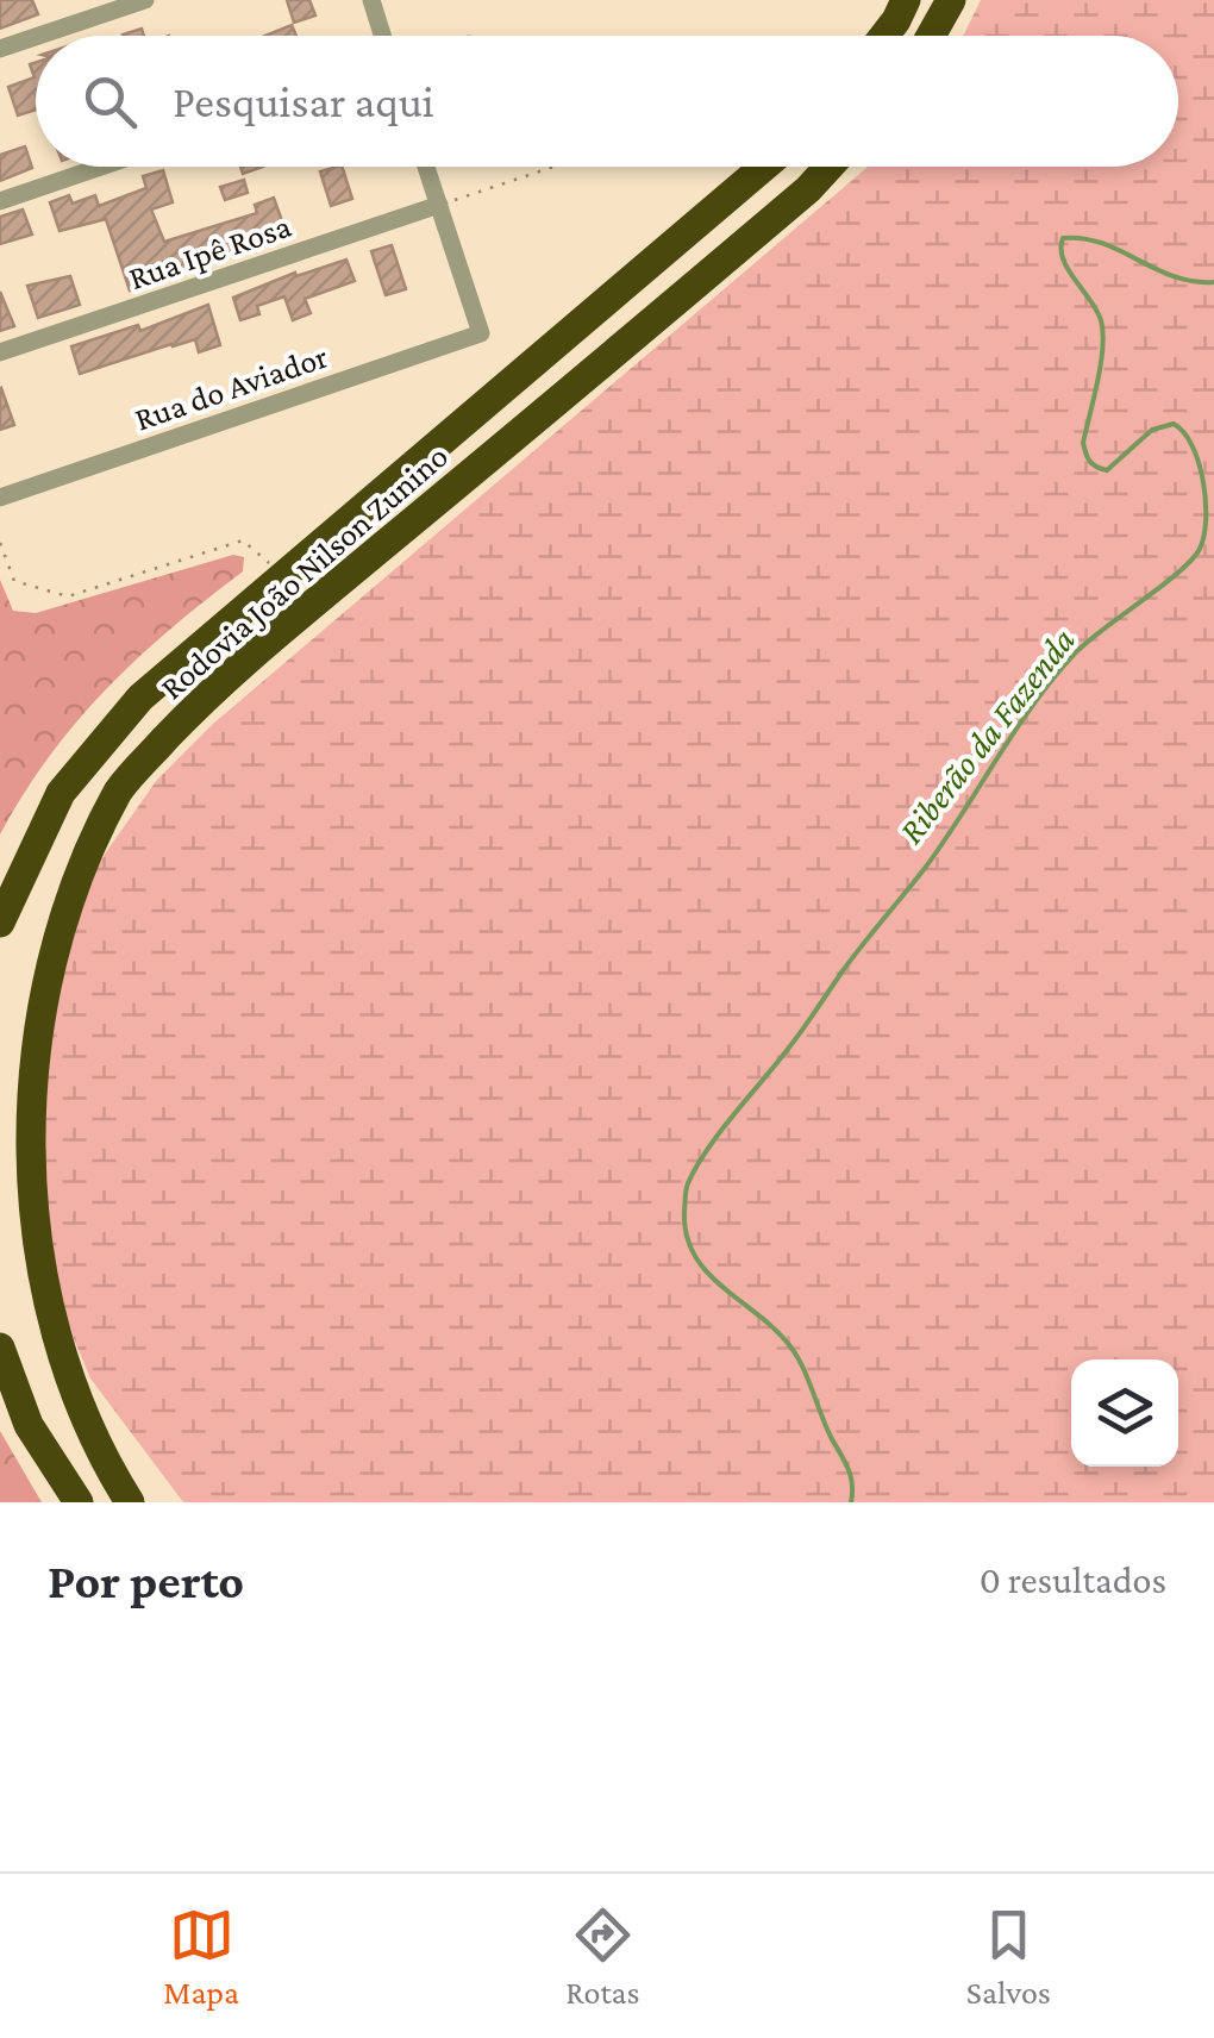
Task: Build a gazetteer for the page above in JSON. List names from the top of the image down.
{
  "streets": {
    "highway": ["Rodovia João Nilson Zunino"],
    "street": ["Rua Ipê Rosa", "Rua do Aviador"]
  },
  "crossings": [
    ["Rua Ipê Rosa", "Rua do Aviador"]
  ],
  "water": ["Riberão da Fazenda"],
  "page": {
    "search": "Pesquisar aqui",
    "heading": ["Por perto", "0 resultados"],
    "nav": ["Mapa", "Rotas", "Salvos"]
  }
}
